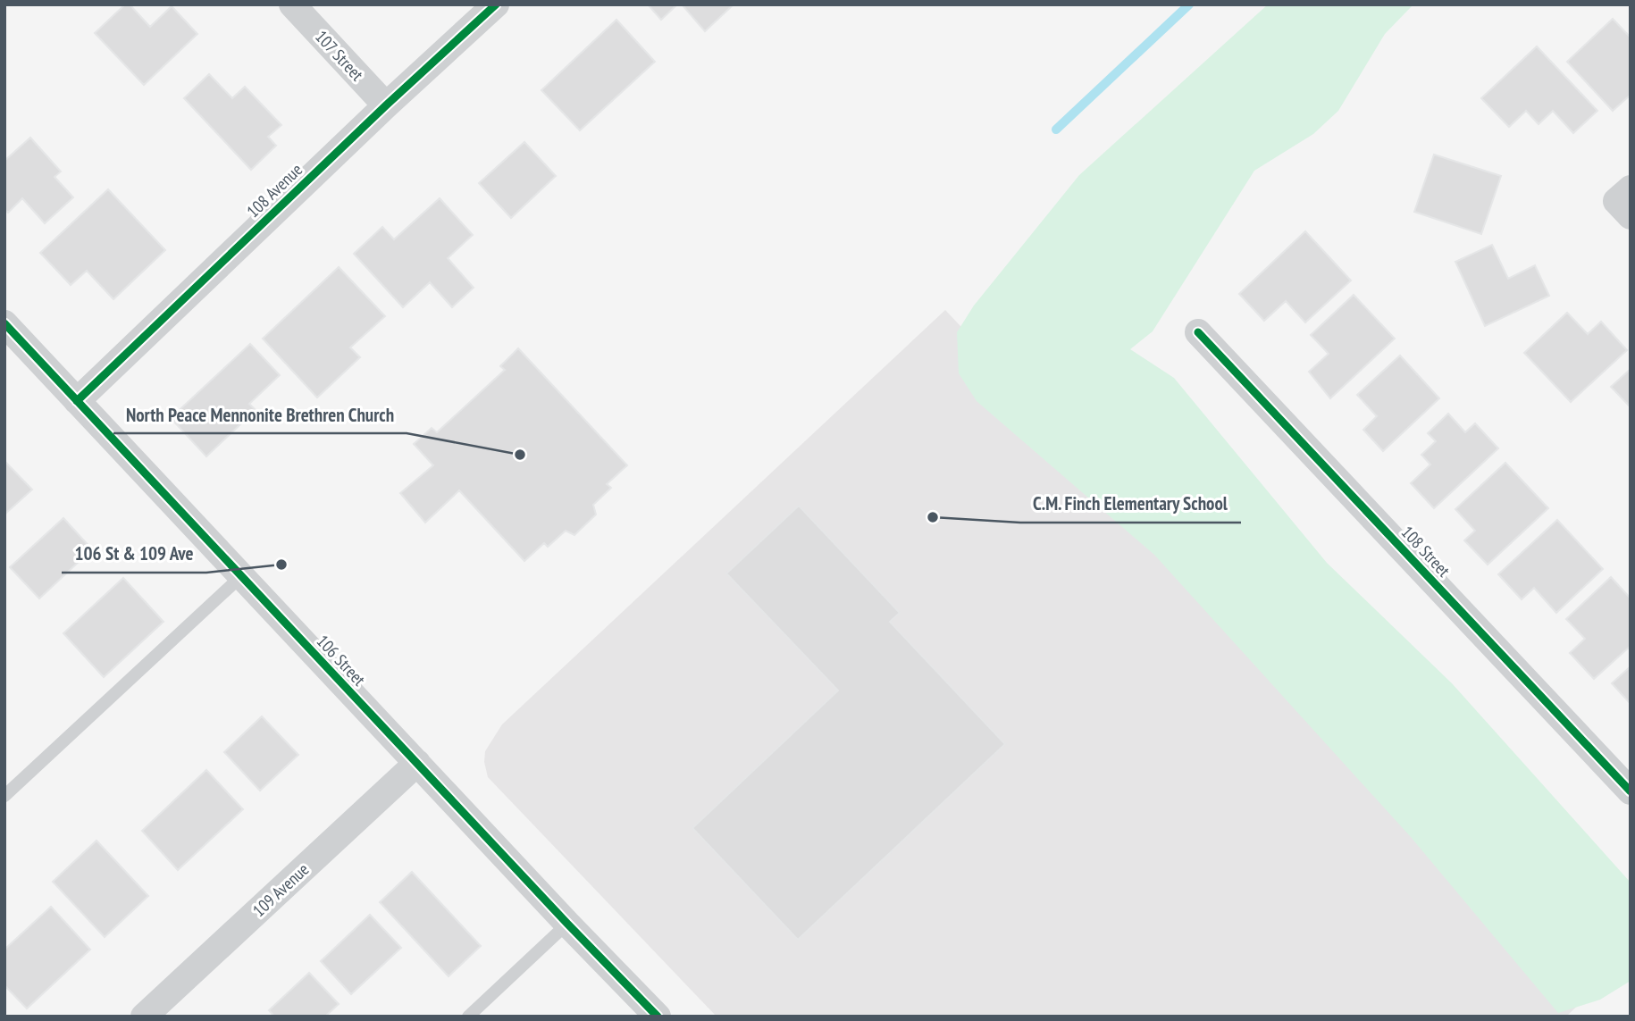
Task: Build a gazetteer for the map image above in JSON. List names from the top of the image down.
{
  "streets": {
    "street": [
      "107 Street",
      "108 Avenue",
      "108 Street",
      "106 Street",
      "109 Avenue"
    ]
  },
  "crossings": [
    ["107 Street", "108 Avenue"],
    ["108 Avenue", "106 Street"],
    ["106 Street", "109 Avenue"]
  ],
  "places": ["North Peace Mennonite Brethren Church", "C.M. Finch Elementary School", "106 St & 109 Ave"]
}
